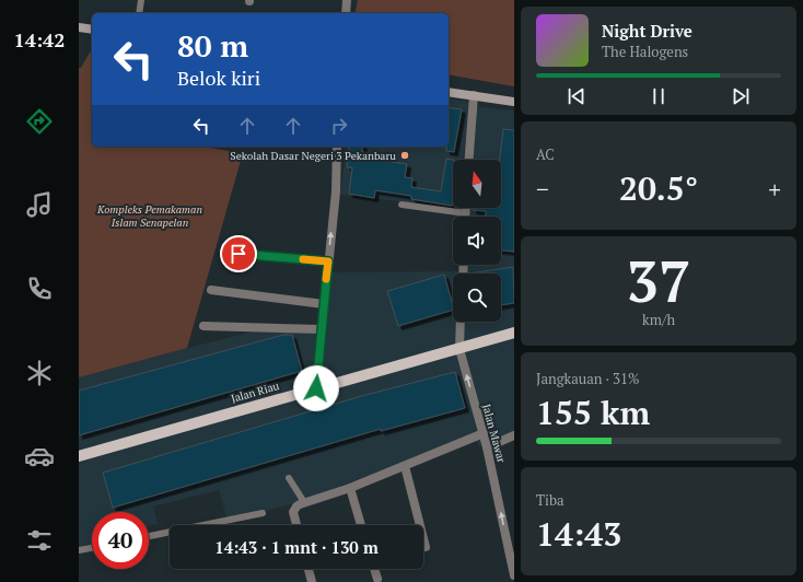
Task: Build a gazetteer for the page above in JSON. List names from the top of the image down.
{
  "streets": {
    "main road": ["Jalan Riau"],
    "street": ["Jalan Mawar"]
  },
  "crossings": [
    ["Jalan Riau", "Jalan Mawar"]
  ],
  "one_way": ["Jalan Mawar"],
  "parks": ["Kompleks Pemakaman Islam Senapelan"],
  "places": ["Sekolah Dasar Negeri 3 Pekanbaru"],
  "north": "top",
  "page": {
    "tabs": "14:42",
    "turn": ["80 m", "Belok kiri"],
    "song": ["Night Drive", "The Halogens"],
    "tile": [
      "AC",
      ["37", "km/h"],
      ["Jangkauan · 31%", "155 km"],
      ["Tiba", "14:43"]
    ],
    "heat": ["−", "20.5°", "+"],
    "limit": "40",
    "trip": "14:43 · 1 mnt · 130 m"
  }
}
